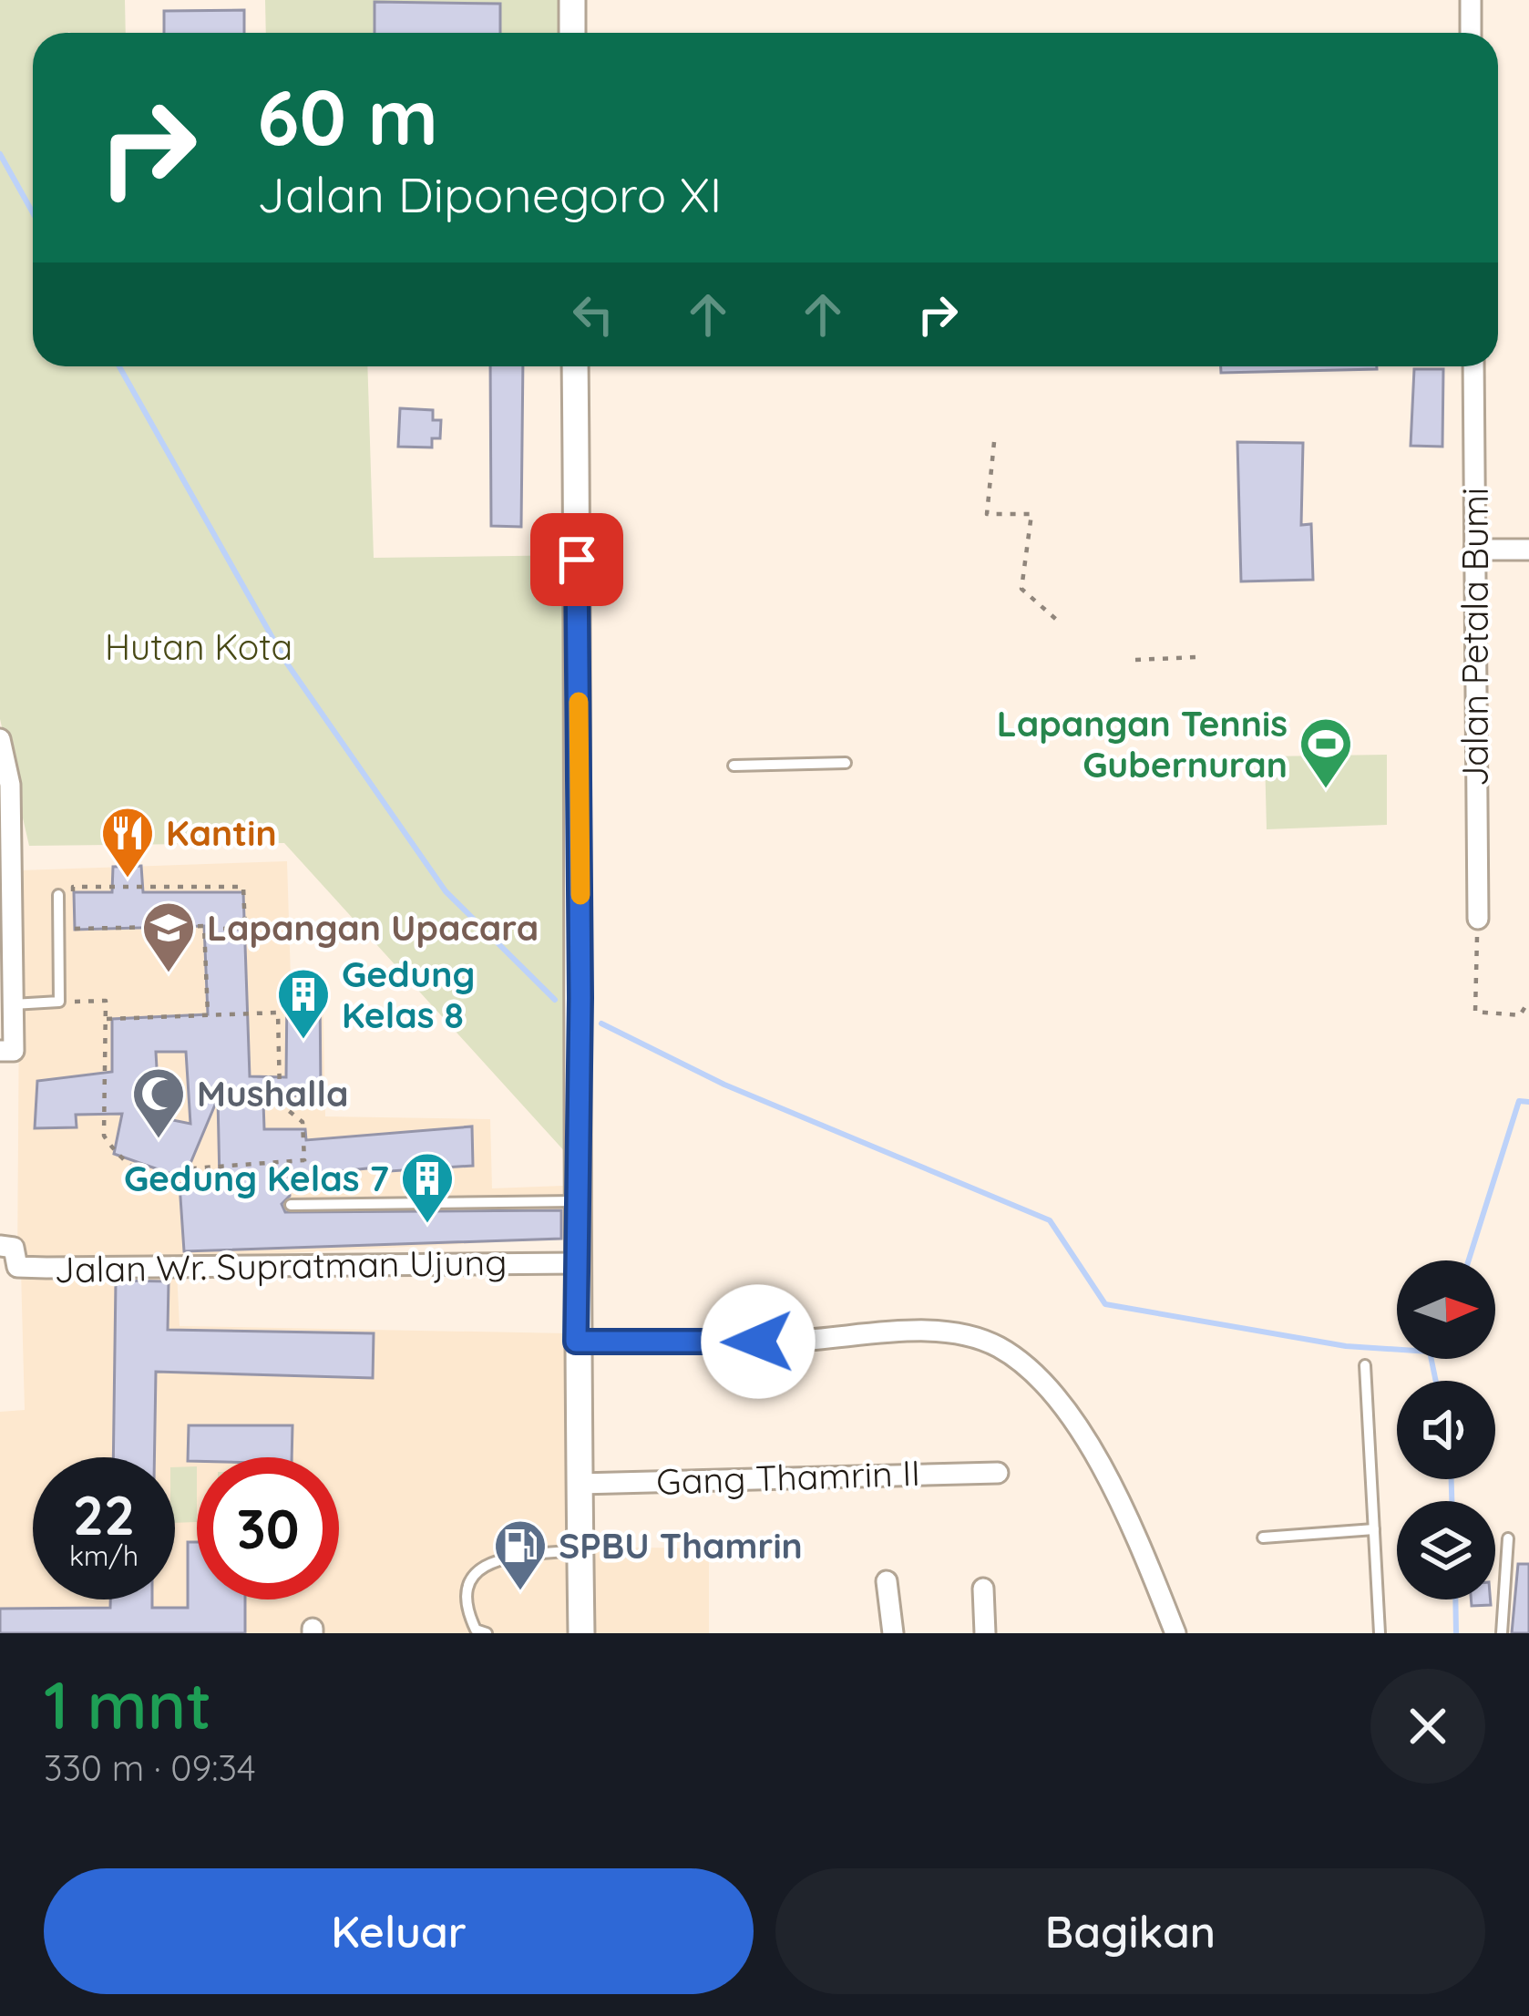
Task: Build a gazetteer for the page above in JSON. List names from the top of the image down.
{
  "streets": {
    "street": ["Jalan Petala Bumi", "Jalan Wr. Supratman Ujung", "Gang Thamrin II"]
  },
  "parks": ["Hutan Kota"],
  "places": {
    "sports": ["Lapangan Tennis Gubernuran"],
    "restaurant": ["Kantin"],
    "school or university": ["Lapangan Upacara"],
    "building": ["Gedung Kelas 8", "Gedung Kelas 7"],
    "mosque": ["Mushalla"],
    "fuel station": ["SPBU Thamrin"]
  },
  "north": "right",
  "page": {
    "turn": ["60 m", "Jalan Diponegoro XI"],
    "speed": "22 km/h",
    "limit": "30",
    "heading": ["1 mnt", "330 m · 09:34"],
    "buttons": ["Keluar", "Bagikan"]
  }
}
